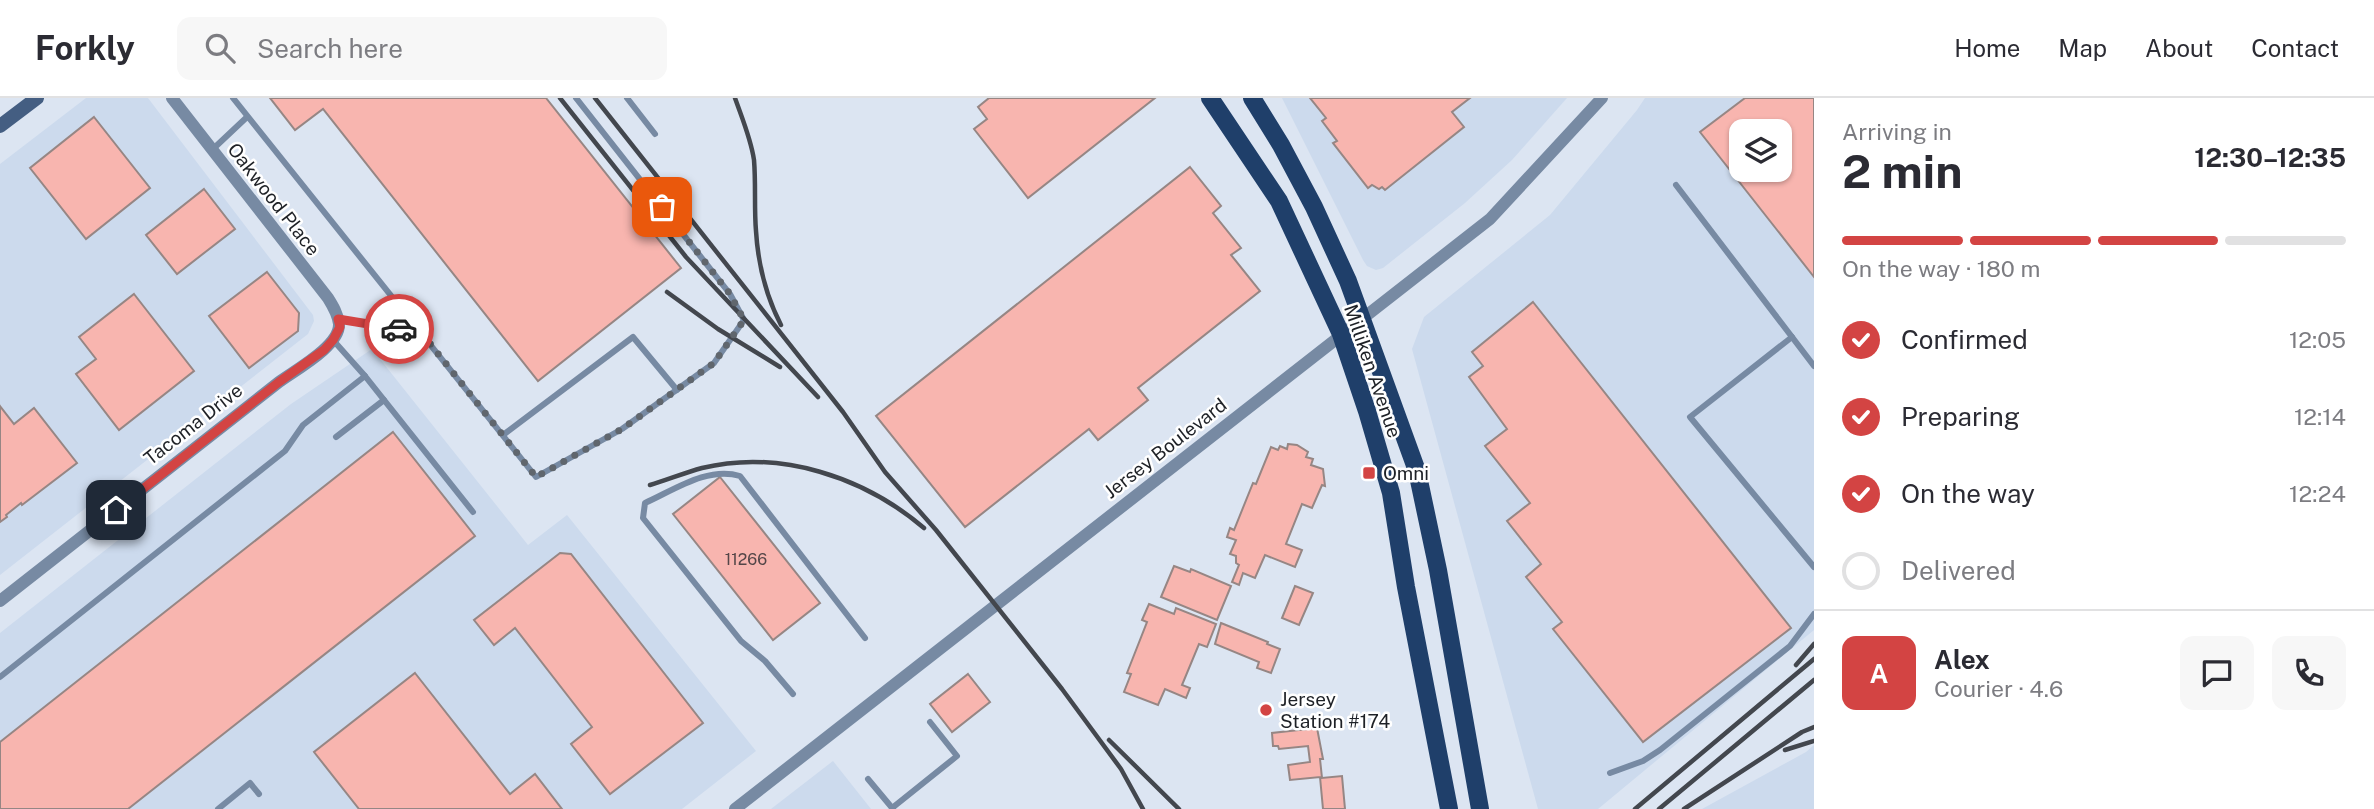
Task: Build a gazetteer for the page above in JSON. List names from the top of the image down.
{
  "streets": {
    "main road": ["Milliken Avenue"],
    "street": ["Oakwood Place", "Tacoma Drive", "Jersey Boulevard"]
  },
  "crossings": [
    ["Oakwood Place", "Tacoma Drive"],
    ["Milliken Avenue", "Jersey Boulevard"]
  ],
  "places": {
    "transit": ["Omni"],
    "other": ["Jersey Station #174"]
  },
  "house_numbers": ["11266"],
  "page": {
    "header": "Forkly",
    "search": "Search here",
    "nav": [
      "Home",
      "Map",
      "About",
      "Contact"
    ],
    "heading": ["2 min", "Arriving in", "12:30–12:35"],
    "panel": ["Alex", "Courier · 4.6"],
    "bar": "On the way · 180 m",
    "list": [
      ["Confirmed", "12:05"],
      ["Preparing", "12:14"],
      ["On the way", "12:24"],
      "Delivered"
    ],
    "round": "A"
  }
}
